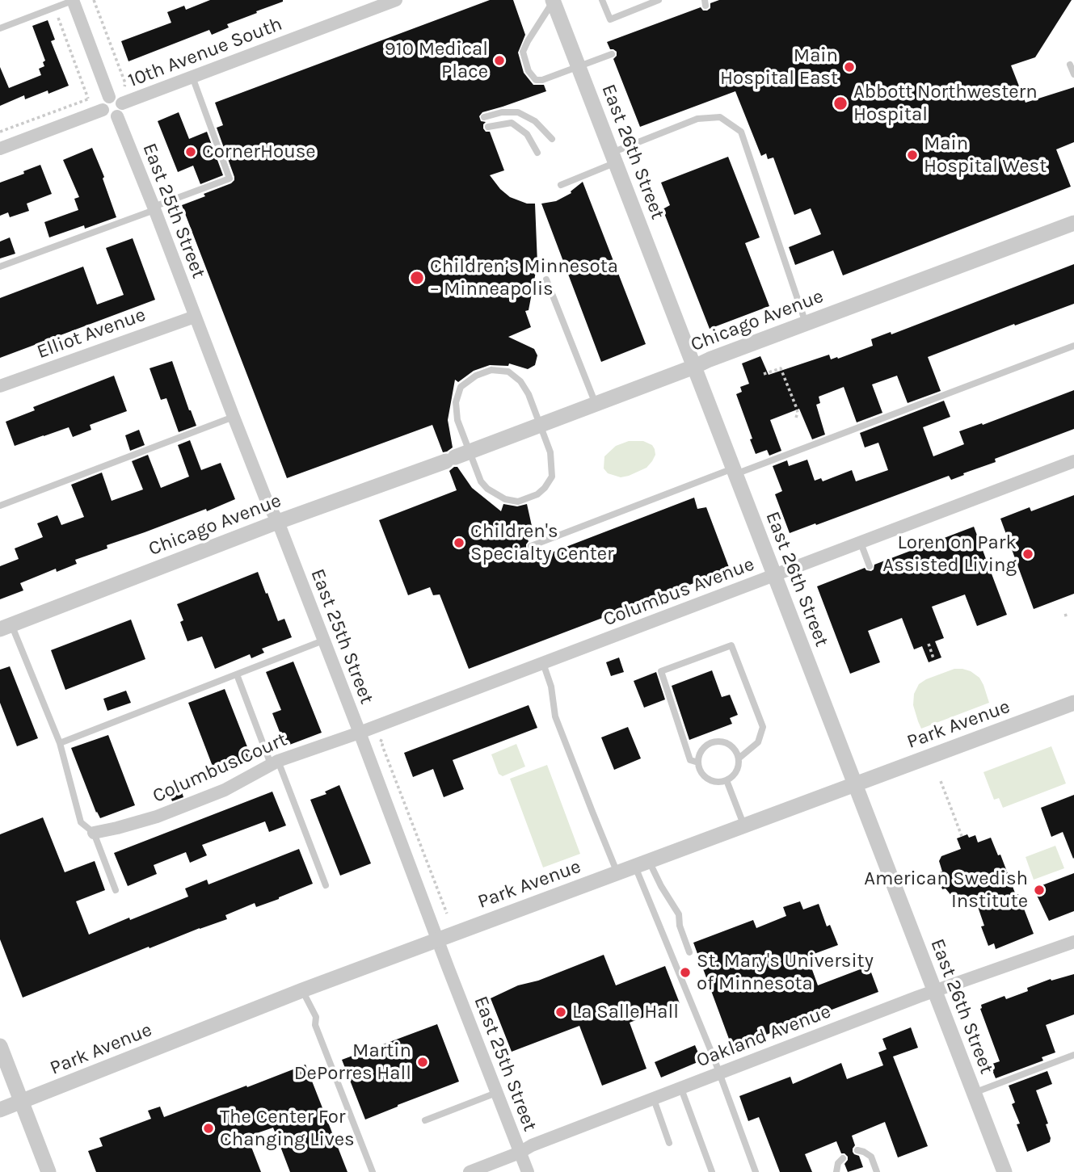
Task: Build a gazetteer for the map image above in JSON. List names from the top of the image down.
{
  "streets": {
    "street": [
      "10th Avenue South",
      "East 26th Street",
      "East 25th Street",
      "Chicago Avenue",
      "Elliot Avenue",
      "Columbus Avenue",
      "Park Avenue",
      "Columbus Court",
      "Oakland Avenue"
    ]
  },
  "crossings": [
    ["10th Avenue South", "East 25th Street"],
    ["East 26th Street", "Chicago Avenue"],
    ["East 26th Street", "Columbus Avenue"],
    ["East 26th Street", "Park Avenue"],
    ["East 26th Street", "Oakland Avenue"],
    ["East 25th Street", "Chicago Avenue"],
    ["East 25th Street", "Elliot Avenue"],
    ["East 25th Street", "Columbus Avenue"],
    ["East 25th Street", "Park Avenue"],
    ["East 25th Street", "Columbus Court"],
    ["East 25th Street", "Oakland Avenue"],
    ["Columbus Avenue", "Columbus Court"]
  ],
  "places": [
    "910 Medical Place",
    "Main Hospital East",
    "Abbott Northwestern Hospital",
    "CornerHouse",
    "Main Hospital West",
    "Children’s Minnesota – Minneapolis",
    "Children's Specialty Center",
    "Loren on Park Assisted Living",
    "American Swedish Institute",
    "St. Mary's University of Minnesota",
    "La Salle Hall",
    "Martin DePorres Hall",
    "The Center For Changing Lives"
  ]
}
